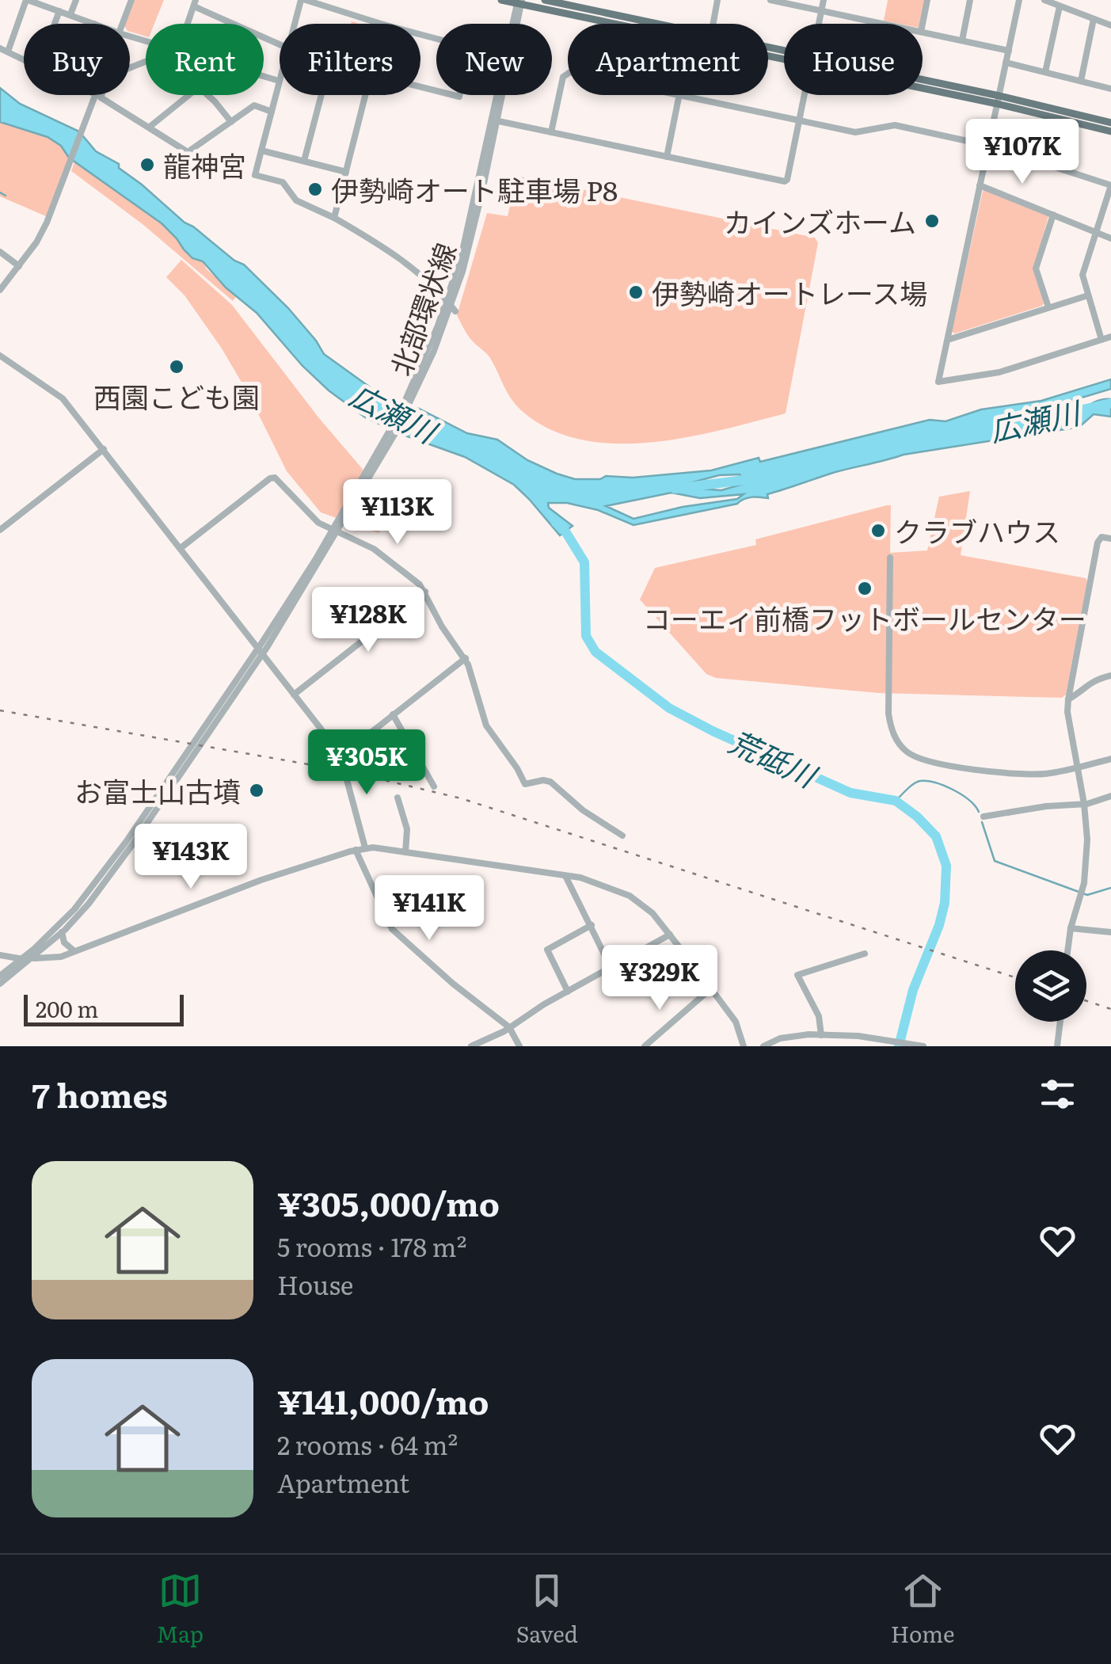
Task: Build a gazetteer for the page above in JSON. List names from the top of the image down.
{
  "streets": {
    "street": ["北部環状線"]
  },
  "water": ["広瀬川", "荒砥川"],
  "places": [
    "龍神宮",
    "伊勢崎オート駐車場 P8",
    "カインズホーム",
    "伊勢崎オートレース場",
    "西園こども園",
    "クラブハウス",
    "コーエィ前橋フットボールセンター",
    "お富士山古墳"
  ],
  "scale_bar": "200 m",
  "page": {
    "chip": [
      "Buy",
      "Rent",
      "Filters",
      "New",
      "Apartment",
      "House"
    ],
    "price": [
      "¥107K",
      "¥113K",
      "¥128K",
      "¥305K",
      "¥143K",
      "¥141K",
      "¥329K"
    ],
    "scale": "200 m",
    "heading": "7 homes",
    "list": [
      {
        "name": "¥305,000/mo",
        "note": "5 rooms · 178 m² · House"
      },
      {
        "name": "¥141,000/mo",
        "note": "2 rooms · 64 m² · Apartment"
      }
    ],
    "tabs": ["Map", "Saved", "Home"]
  }
}
